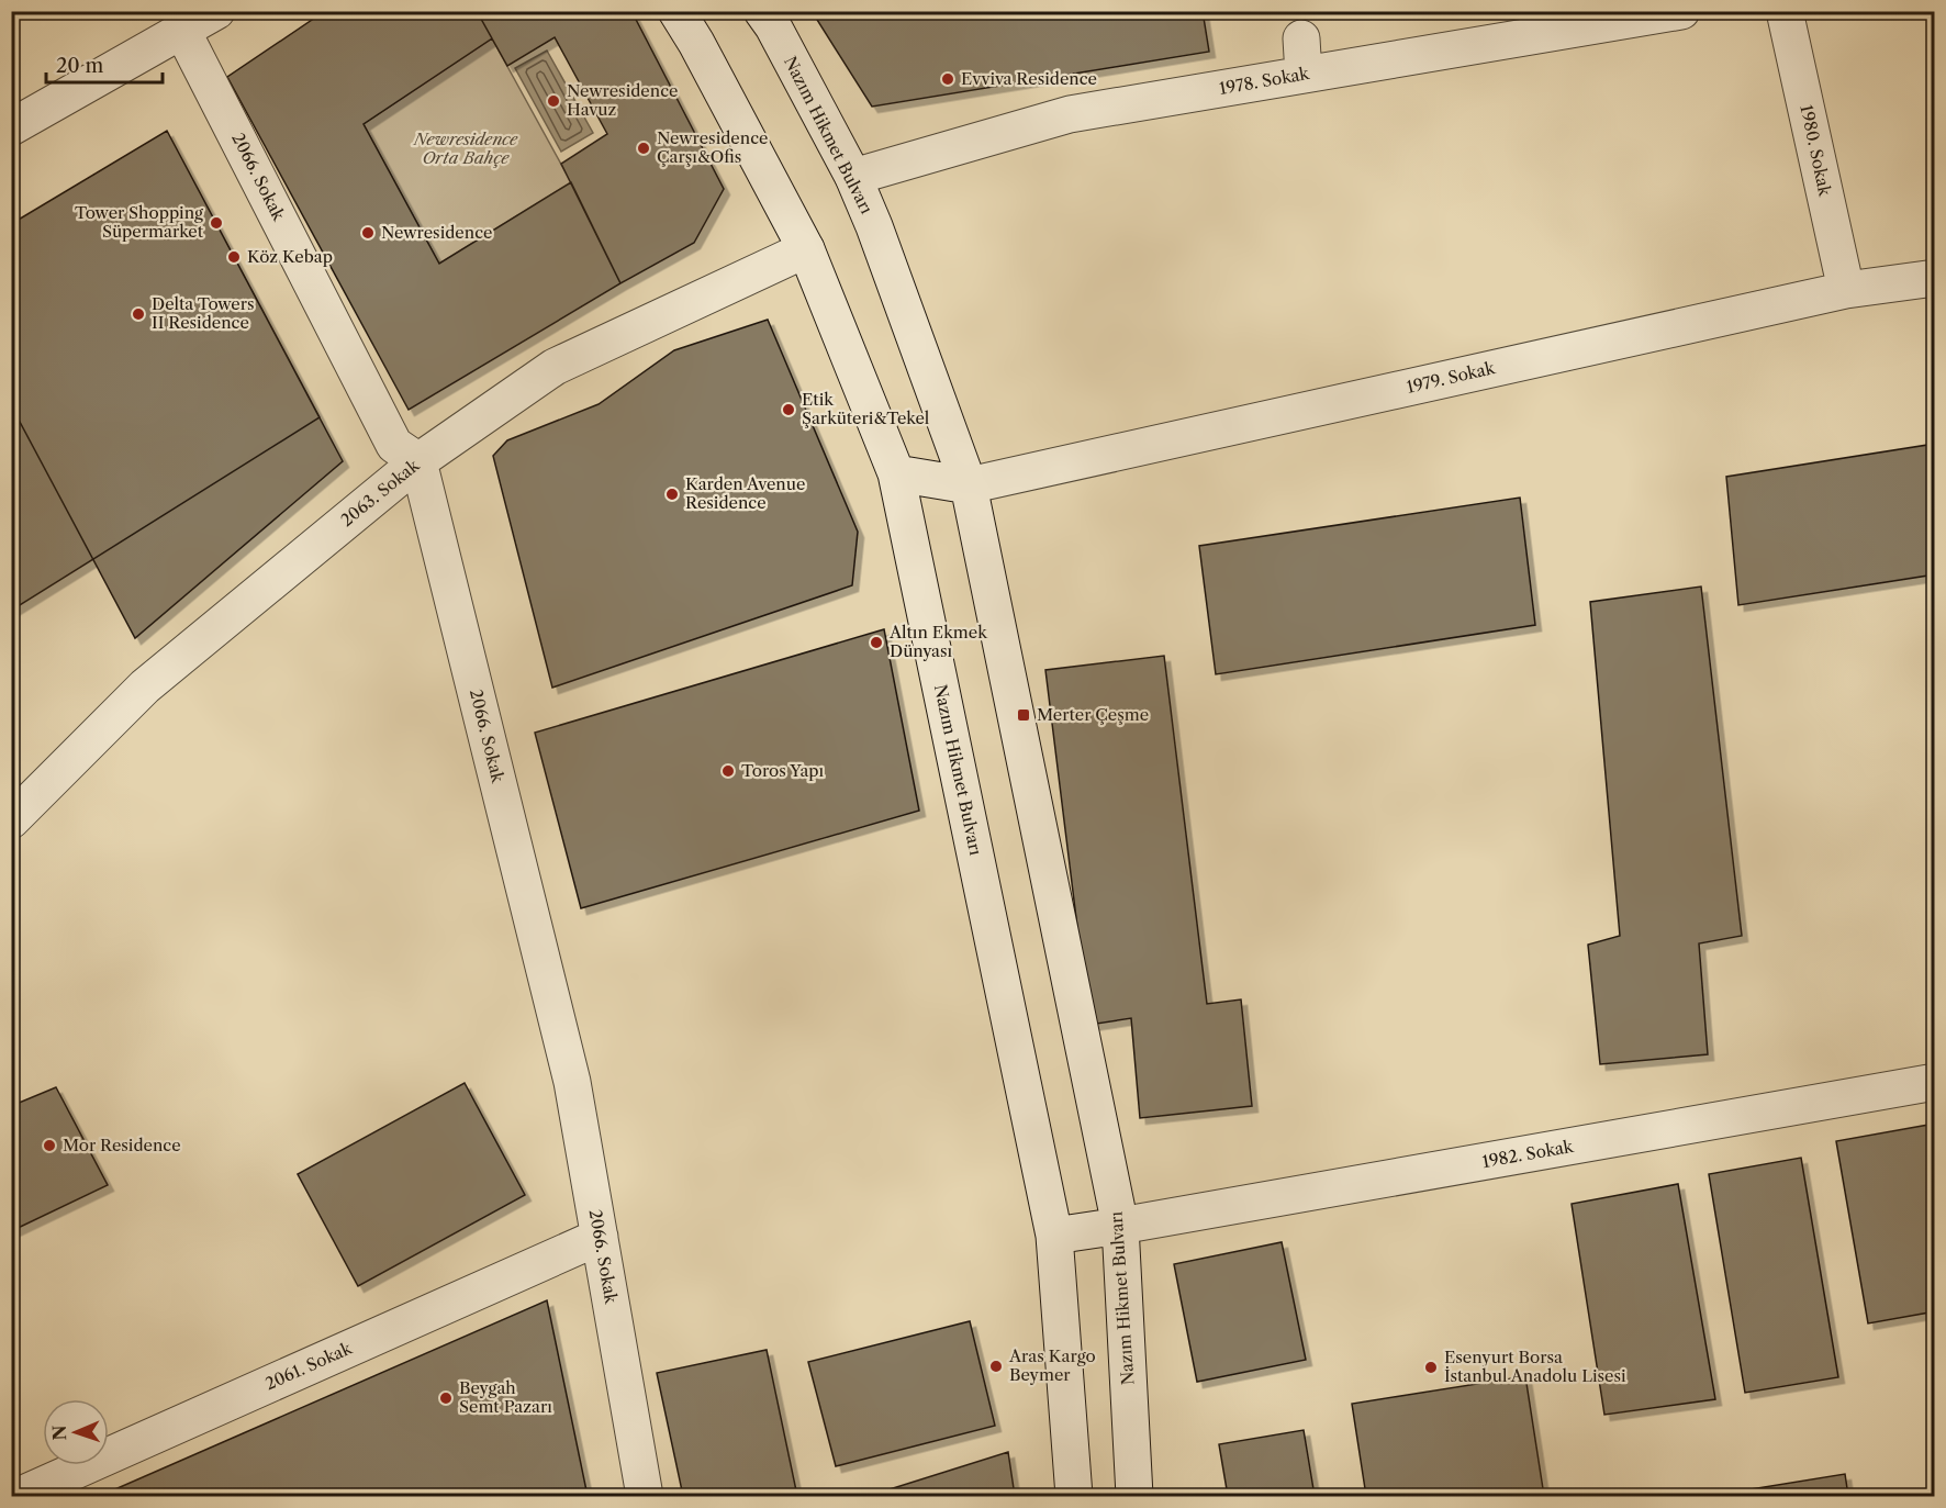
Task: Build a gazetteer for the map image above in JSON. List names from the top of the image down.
{
  "streets": {
    "street": [
      "1978. Sokak",
      "Nazım Hikmet Bulvarı",
      "1980. Sokak",
      "2066. Sokak",
      "1979. Sokak",
      "2063. Sokak",
      "1982. Sokak",
      "2061. Sokak"
    ]
  },
  "crossings": [
    ["1978. Sokak", "Nazım Hikmet Bulvarı"],
    ["Nazım Hikmet Bulvarı", "1979. Sokak"],
    ["Nazım Hikmet Bulvarı", "2063. Sokak"],
    ["Nazım Hikmet Bulvarı", "1982. Sokak"],
    ["1980. Sokak", "1979. Sokak"],
    ["2066. Sokak", "2063. Sokak"],
    ["2066. Sokak", "2061. Sokak"]
  ],
  "parks": ["Newresidence Orta Bahçe"],
  "places": {
    "other": [
      "Evviva Residence",
      "Newresidence Havuz",
      "Newresidence Çarşı&Ofis",
      "Tower Shopping Süpermarket",
      "Newresidence",
      "Köz Kebap",
      "Delta Towers II Residence",
      "Etik Şarküteri&Tekel",
      "Karden Avenue Residence",
      "Altın Ekmek Dünyası",
      "Toros Yapı",
      "Mor Residence",
      "Aras Kargo Beymer",
      "Esenyurt Borsa İstanbul Anadolu Lisesi",
      "Beygah Semt Pazarı"
    ],
    "transit": ["Merter Çeşme"]
  },
  "scale_bar": "20 m",
  "north": "left"
}
